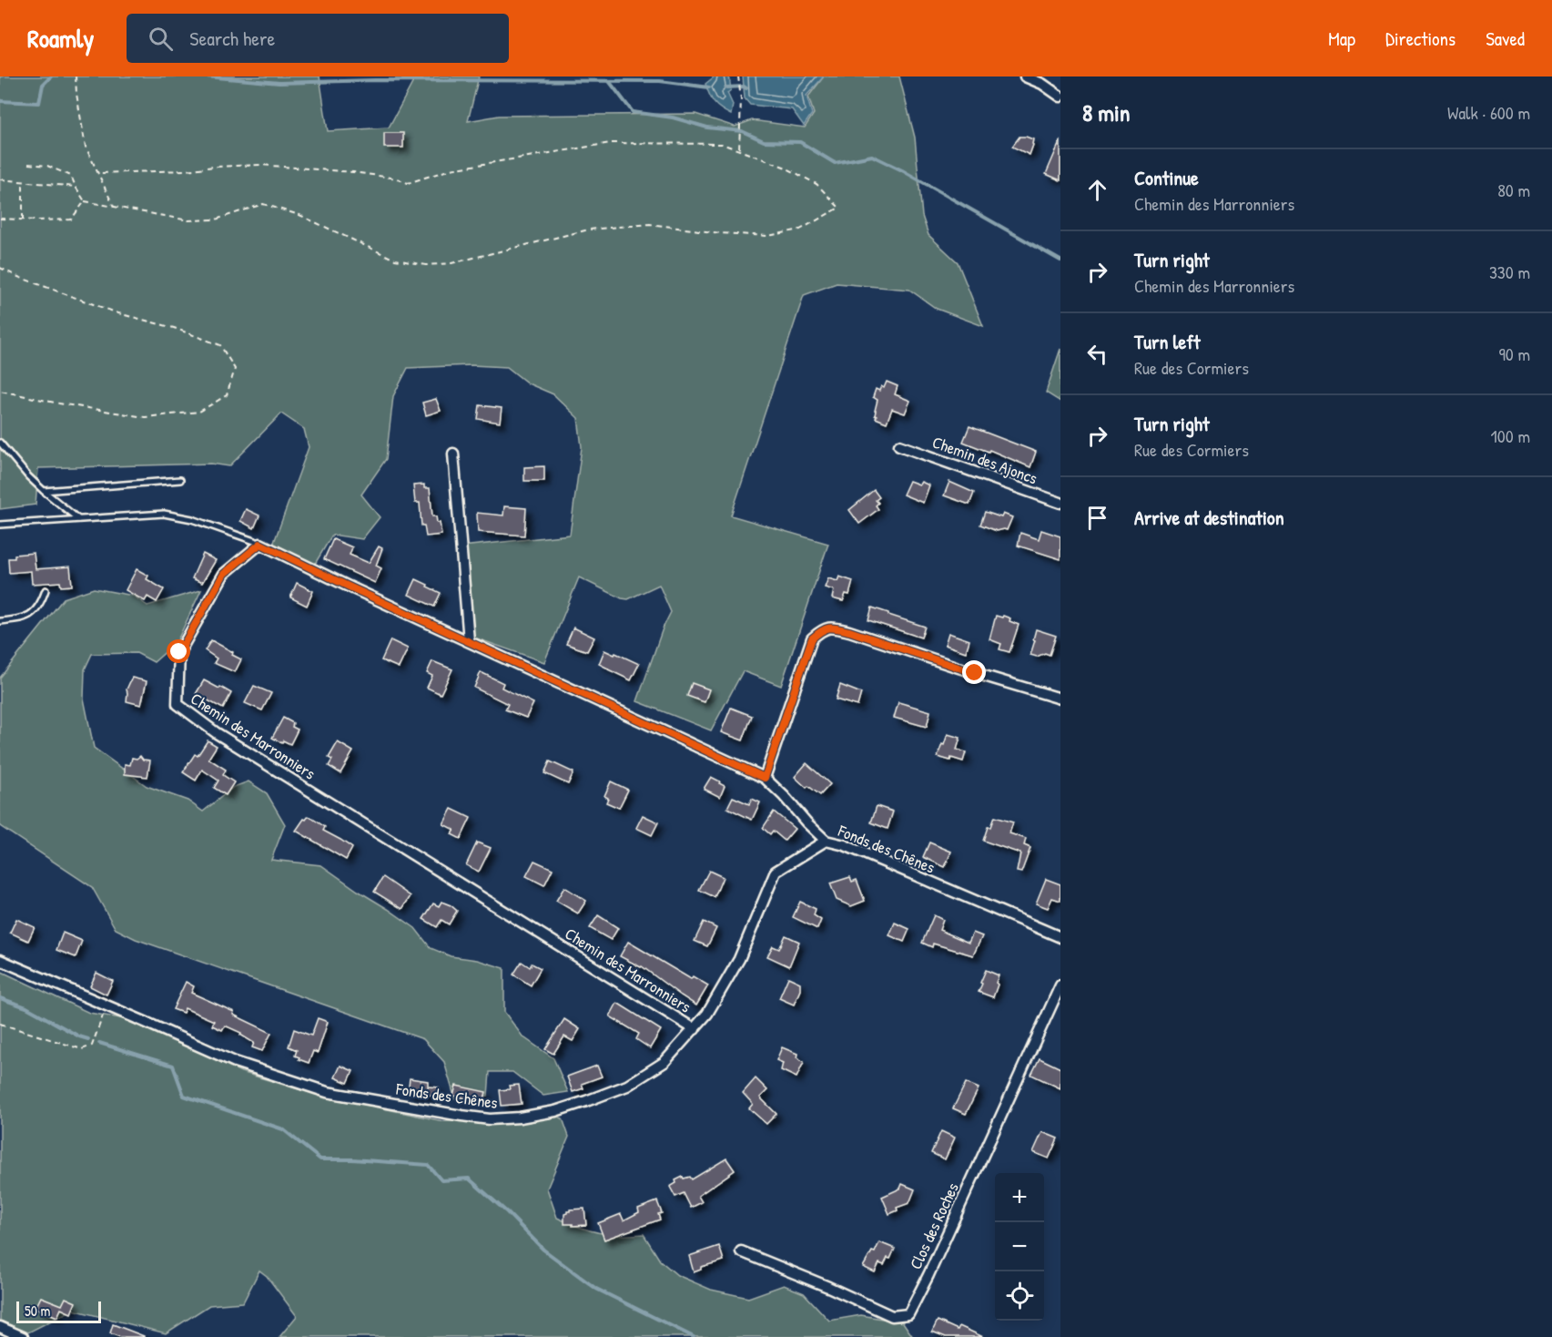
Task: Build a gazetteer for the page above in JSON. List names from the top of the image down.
{
  "streets": {
    "street": [
      "Chemin des Ajoncs",
      "Chemin des Marronniers",
      "Fonds des Chênes",
      "Clos des Roches"
    ]
  },
  "crossings": [
    ["Chemin des Marronniers", "Fonds des Chênes"]
  ],
  "scale_bar": "50 m",
  "page": {
    "header": "Roamly",
    "search": "Search here",
    "nav": ["Map", "Directions", "Saved"],
    "heading": ["8 min", "Walk · 600 m"],
    "list": [
      ["Continue", "Chemin des Marronniers", "80 m"],
      ["Turn right", "Chemin des Marronniers", "330 m"],
      ["Turn left", "Rue des Cormiers", "90 m"],
      ["Turn right", "Rue des Cormiers", "100 m"],
      "Arrive at destination"
    ],
    "map_buttons": ["+", "−"],
    "scale": "50 m"
  }
}
